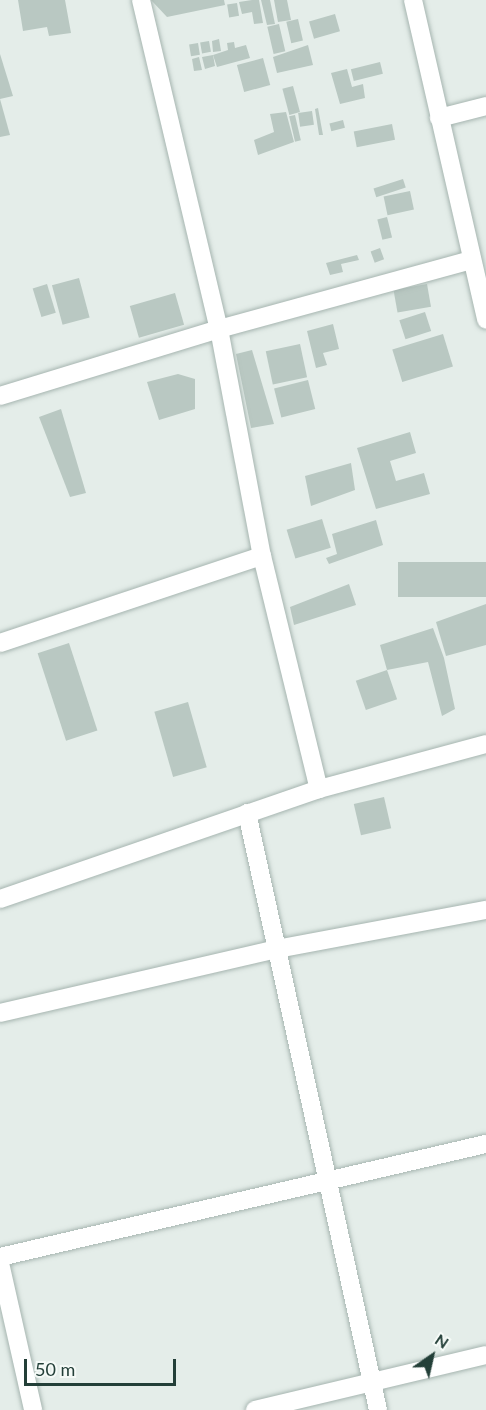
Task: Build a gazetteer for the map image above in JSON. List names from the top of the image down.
{
  "scale_bar": "50 m",
  "north": "top right"
}
